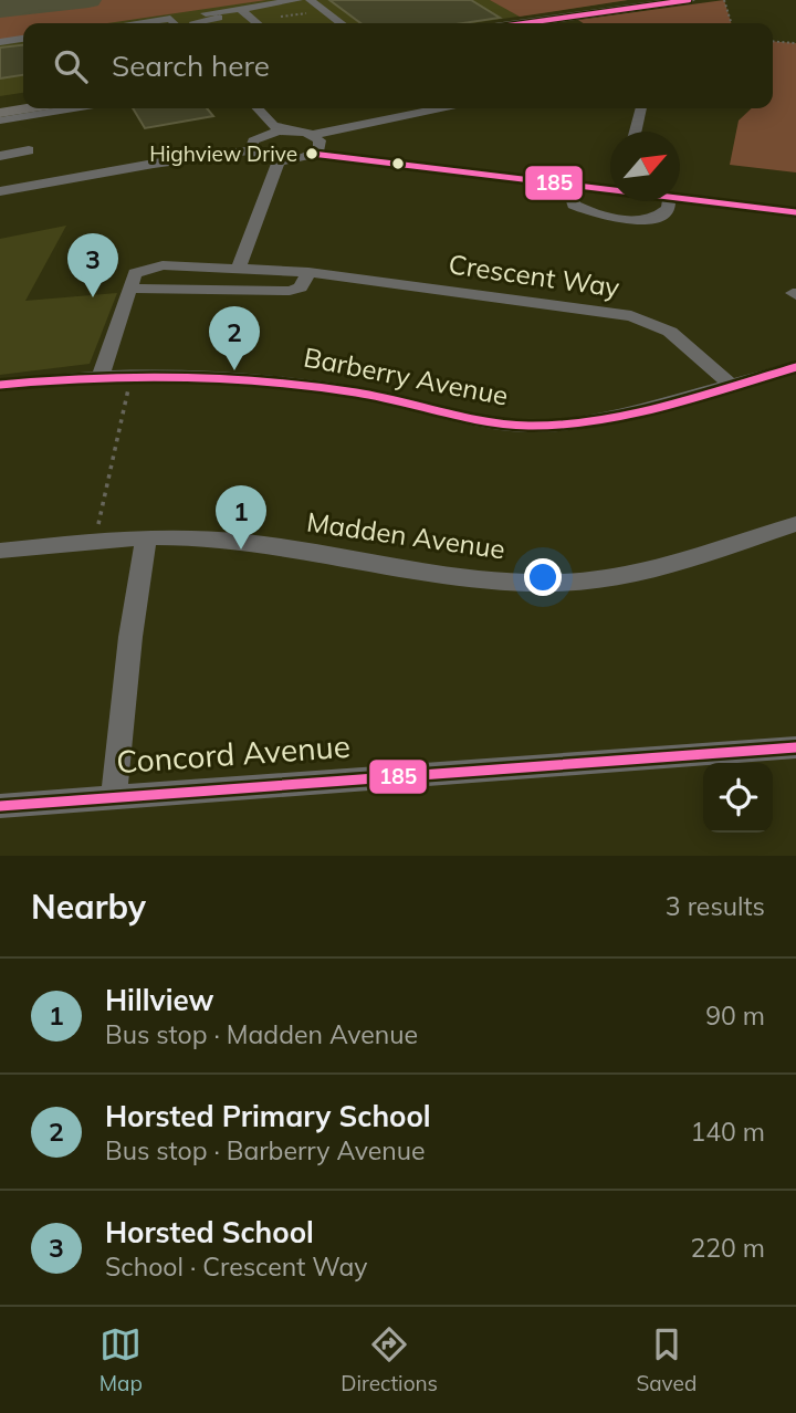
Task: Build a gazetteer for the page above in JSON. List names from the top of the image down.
{
  "streets": {
    "street": [
      "Crescent Way",
      "Barberry Avenue",
      "Madden Avenue",
      "Concord Avenue"
    ]
  },
  "crossings": [
    ["Crescent Way", "Barberry Avenue"]
  ],
  "places": ["Highview Drive"],
  "lines": ["transit line 185"],
  "north": "top right",
  "page": {
    "search": "Search here",
    "pins": ["3", "2", "1"],
    "heading": ["Nearby", "3 results"],
    "list": [
      {
        "mark": "1",
        "name": "Hillview",
        "note": "Bus stop · Madden Avenue",
        "value": "90 m"
      },
      {
        "mark": "2",
        "name": "Horsted Primary School",
        "note": "Bus stop · Barberry Avenue",
        "value": "140 m"
      },
      {
        "mark": "3",
        "name": "Horsted School",
        "note": "School · Crescent Way",
        "value": "220 m"
      }
    ],
    "nav": ["Map", "Directions", "Saved"]
  }
}
